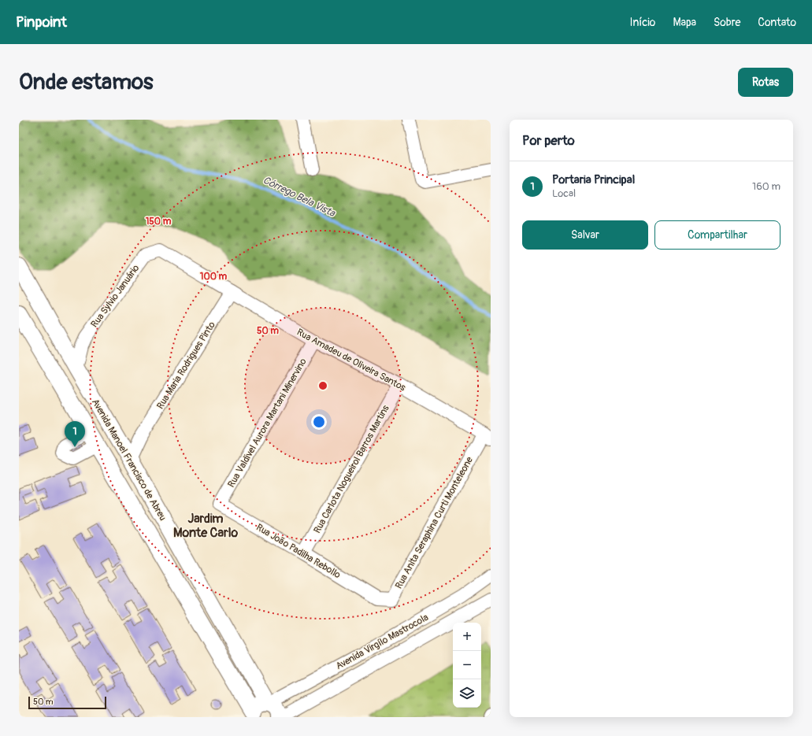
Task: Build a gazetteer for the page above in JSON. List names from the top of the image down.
{
  "streets": {
    "main road": ["Avenida Manoel Francisco de Abreu"],
    "street": [
      "Rua Sylvio Januário",
      "Rua Amadeu de Oliveira Santos",
      "Rua Maria Rodrigues Pinto",
      "Rua Valdivel Aurora Martani Minervino",
      "Rua Carlota Nogueirol Barros Martins",
      "Rua Anita Seraphina Curti Monteleone",
      "Rua João Padilha Rebollo",
      "Avenida Virgílo Mastrocola"
    ]
  },
  "crossings": [
    ["Rua Sylvio Januário", "Rua Amadeu de Oliveira Santos"],
    ["Rua Sylvio Januário", "Avenida Manoel Francisco de Abreu"],
    ["Rua Amadeu de Oliveira Santos", "Rua Maria Rodrigues Pinto"],
    ["Rua Amadeu de Oliveira Santos", "Rua Valdivel Aurora Martani Minervino"],
    ["Rua Amadeu de Oliveira Santos", "Rua Carlota Nogueirol Barros Martins"],
    ["Rua Amadeu de Oliveira Santos", "Rua Anita Seraphina Curti Monteleone"],
    ["Rua Maria Rodrigues Pinto", "Avenida Manoel Francisco de Abreu"],
    ["Rua Valdivel Aurora Martani Minervino", "Rua João Padilha Rebollo"],
    ["Avenida Manoel Francisco de Abreu", "Avenida Virgílo Mastrocola"],
    ["Rua Carlota Nogueirol Barros Martins", "Rua João Padilha Rebollo"],
    ["Rua Anita Seraphina Curti Monteleone", "Rua João Padilha Rebollo"]
  ],
  "districts": ["Jardim Monte Carlo"],
  "water": ["Córrego Bela Vista"],
  "scale_bar": "50 m",
  "page": {
    "header": "Pinpoint",
    "nav": [
      "Início",
      "Mapa",
      "Sobre",
      "Contato"
    ],
    "buttons": [
      "Rotas",
      ["Salvar", "Compartilhar"]
    ],
    "title": "Onde estamos",
    "heading": "Por perto",
    "list": [
      {
        "mark": "1",
        "name": "Portaria Principal",
        "note": "Local",
        "value": "160 m"
      }
    ],
    "pins": "1",
    "map_buttons": ["+", "−"],
    "scale": "50 m"
  },
  "rings": ["150 m", "100 m", "50 m"]
}
